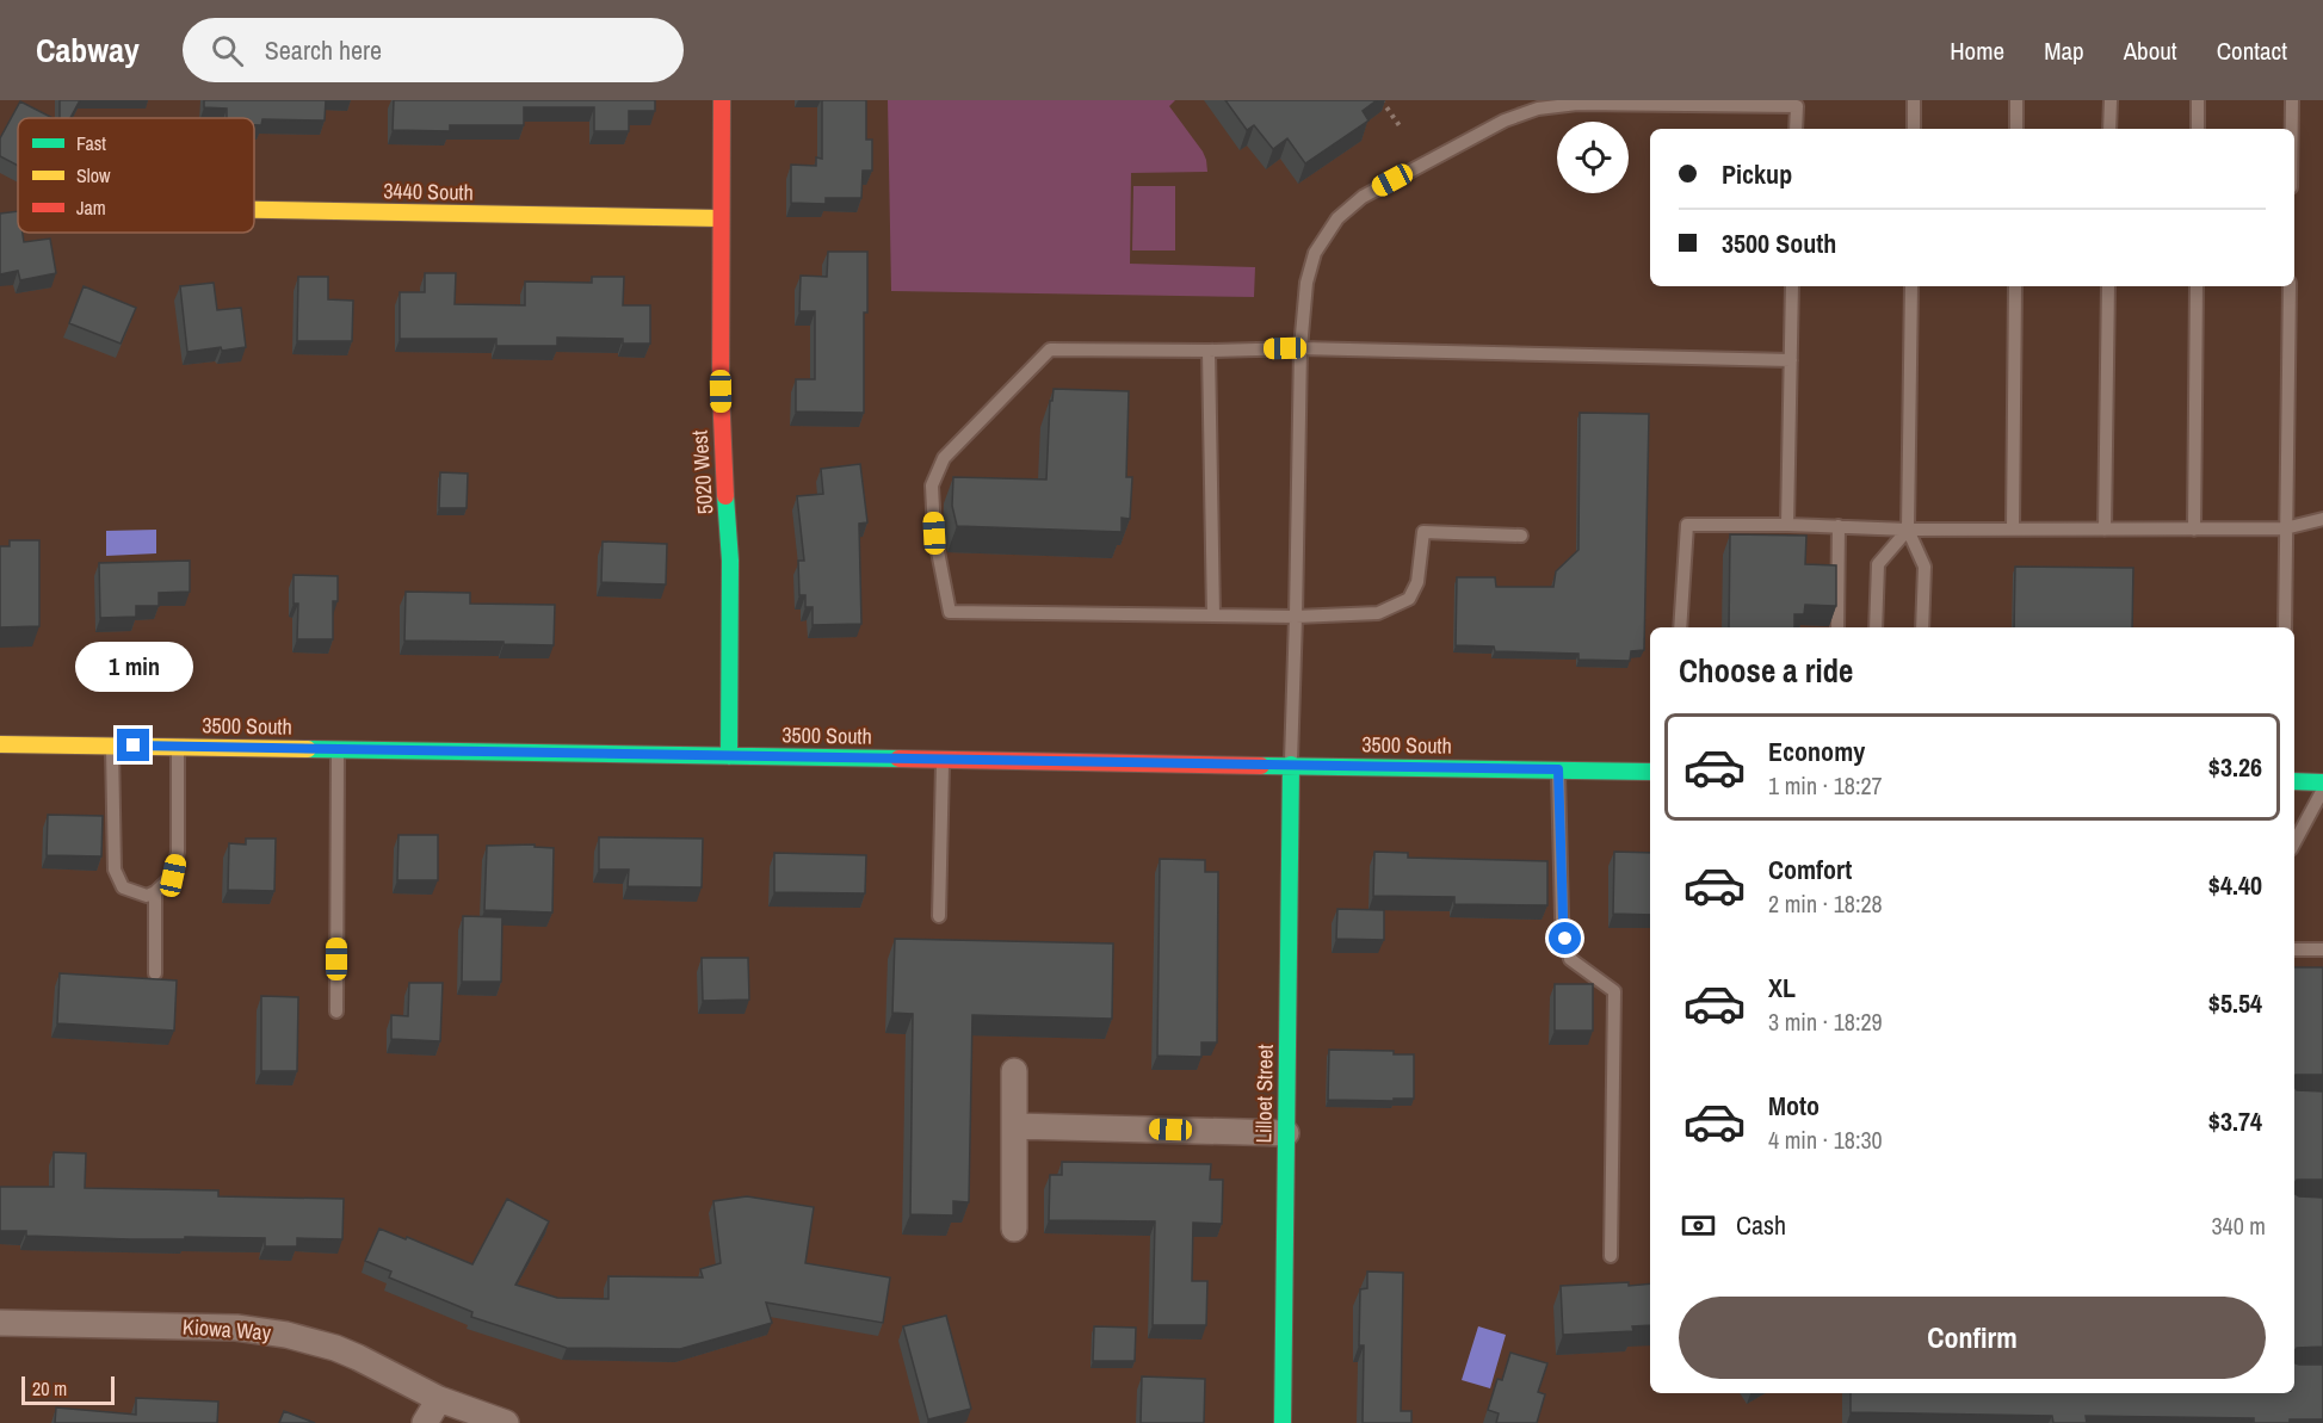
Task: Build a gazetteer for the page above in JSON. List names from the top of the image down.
{
  "streets": {
    "street": [
      "3440 South",
      "5020 West",
      "3500 South",
      "Lilloet Street",
      "Kiowa Way"
    ]
  },
  "crossings": [
    ["3440 South", "5020 West"],
    ["5020 West", "3500 South"],
    ["3500 South", "Lilloet Street"]
  ],
  "legend": ["Fast", "Slow", "Jam"],
  "scale_bar": "20 m",
  "page": {
    "header": "Cabway",
    "search": "Search here",
    "nav": [
      "Home",
      "Map",
      "About",
      "Contact"
    ],
    "banner": ["Pickup", "3500 South"],
    "heading": "Choose a ride",
    "bubble": "1 min",
    "list": [
      {
        "name": "Economy",
        "note": "1 min · 18:27",
        "value": "$3.26"
      },
      {
        "name": "Comfort",
        "note": "2 min · 18:28",
        "value": "$4.40"
      },
      {
        "name": "XL",
        "note": "3 min · 18:29",
        "value": "$5.54"
      },
      {
        "name": "Moto",
        "note": "4 min · 18:30",
        "value": "$3.74"
      }
    ],
    "pay": ["Cash", "340 m"],
    "buttons": "Confirm",
    "scale": "20 m"
  }
}
